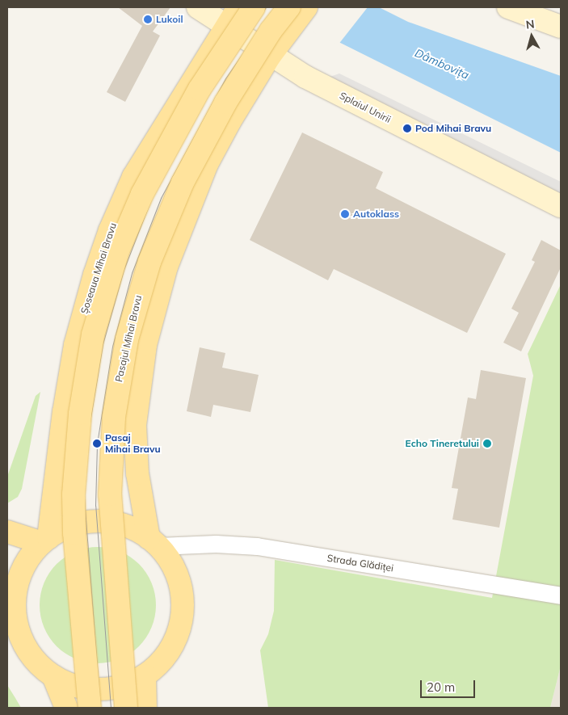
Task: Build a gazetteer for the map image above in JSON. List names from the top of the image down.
{
  "streets": {
    "main road": ["Splaiul Unirii", "Șoseaua Mihai Bravu", "Pasajul Mihai Bravu"],
    "street": ["Strada Glădiței"]
  },
  "crossings": [
    ["Splaiul Unirii", "Șoseaua Mihai Bravu"]
  ],
  "water": ["Dâmbovița"],
  "places": [
    "Lukoil",
    "Pod Mihai Bravu",
    "Autoklass",
    "Pasaj Mihai Bravu",
    "Echo Tineretului"
  ],
  "scale_bar": "20 m",
  "north": "top"
}
